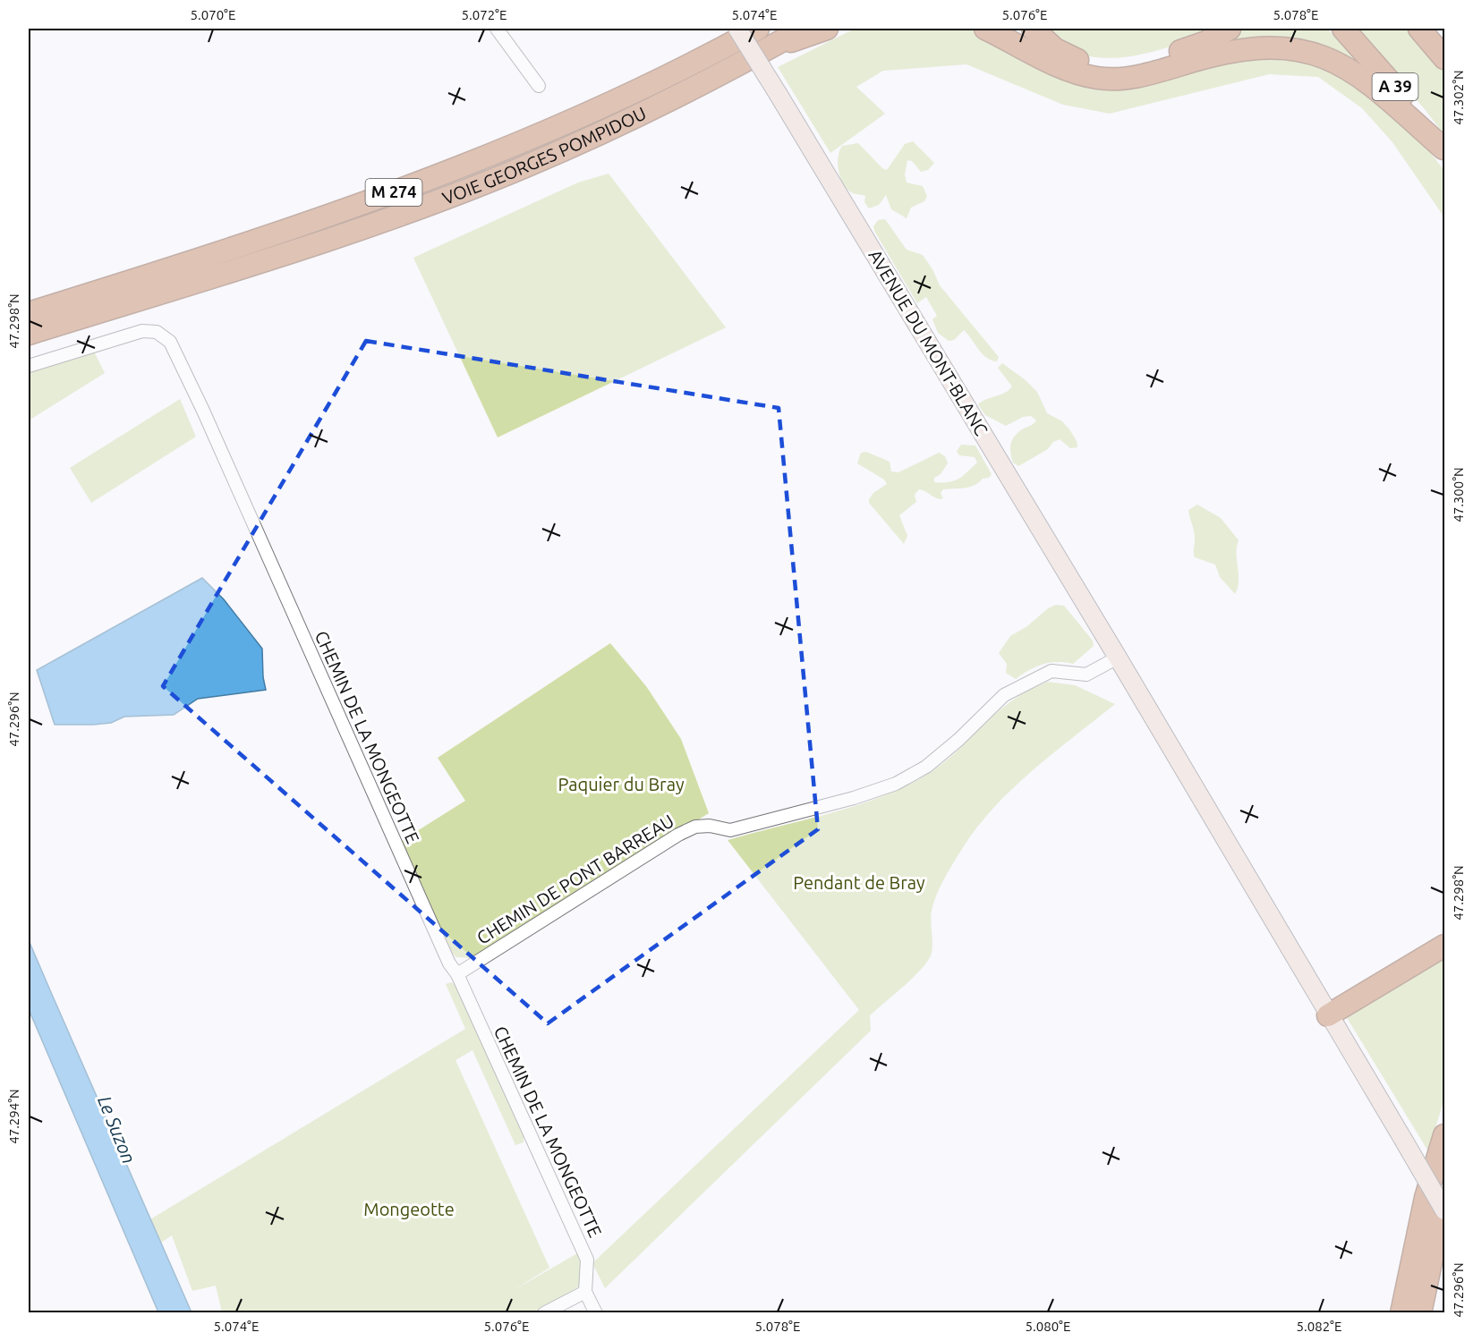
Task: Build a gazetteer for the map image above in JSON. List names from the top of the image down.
{
  "streets": {
    "highway": ["A 39", "VOIE GEORGES POMPIDOU", "M 274"],
    "main road": ["AVENUE DU MONT-BLANC"],
    "street": ["CHEMIN DE LA MONGEOTTE", "CHEMIN DE PONT BARREAU"]
  },
  "crossings": [
    ["VOIE GEORGES POMPIDOU", "AVENUE DU MONT-BLANC"],
    ["AVENUE DU MONT-BLANC", "CHEMIN DE PONT BARREAU"],
    ["CHEMIN DE LA MONGEOTTE", "CHEMIN DE PONT BARREAU"]
  ],
  "water": ["Le Suzon"],
  "parks": ["Paquier du Bray", "Pendant de Bray", "Mongeotte"],
  "coordinates": [
    "5.070°E",
    "5.072°E",
    "5.074°E",
    "5.076°E",
    "5.078°E",
    "47.302°N",
    "47.298°N",
    "47.300°N",
    "47.296°N",
    "47.294°N",
    "5.080°E",
    "5.082°E"
  ]
}
